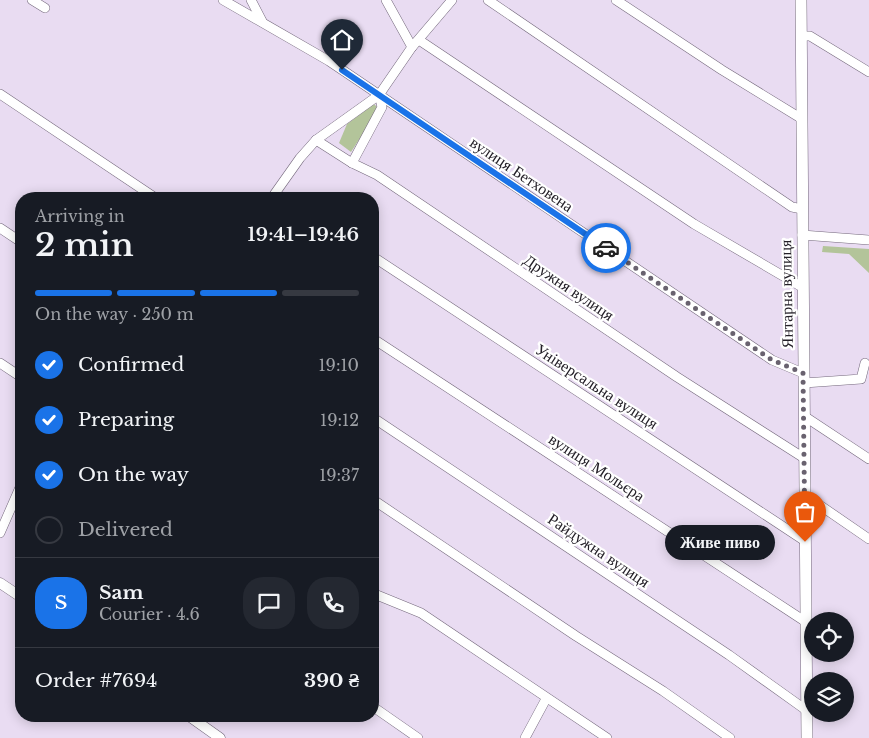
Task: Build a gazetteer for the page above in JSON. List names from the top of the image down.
{
  "streets": {
    "main road": ["Янтарна вулиця"],
    "street": [
      "вулиця Бетховена",
      "Дружня вулиця",
      "Універсальна вулиця",
      "вулиця Мольєра",
      "Райдужна вулиця"
    ]
  },
  "crossings": [
    ["вулиця Бетховена", "Янтарна вулиця"],
    ["Дружня вулиця", "Янтарна вулиця"],
    ["Янтарна вулиця", "Універсальна вулиця"]
  ],
  "places": ["Живе пиво"],
  "page": {
    "heading": ["2 min", "Arriving in", "19:41–19:46"],
    "panel": [
      "Sam",
      "Courier · 4.6",
      "Order #7694",
      "390 ₴"
    ],
    "bar": "On the way · 250 m",
    "list": [
      ["Confirmed", "19:10"],
      ["Preparing", "19:12"],
      ["On the way", "19:37"],
      "Delivered"
    ],
    "bubble": "Живе пиво",
    "round": "S"
  }
}
